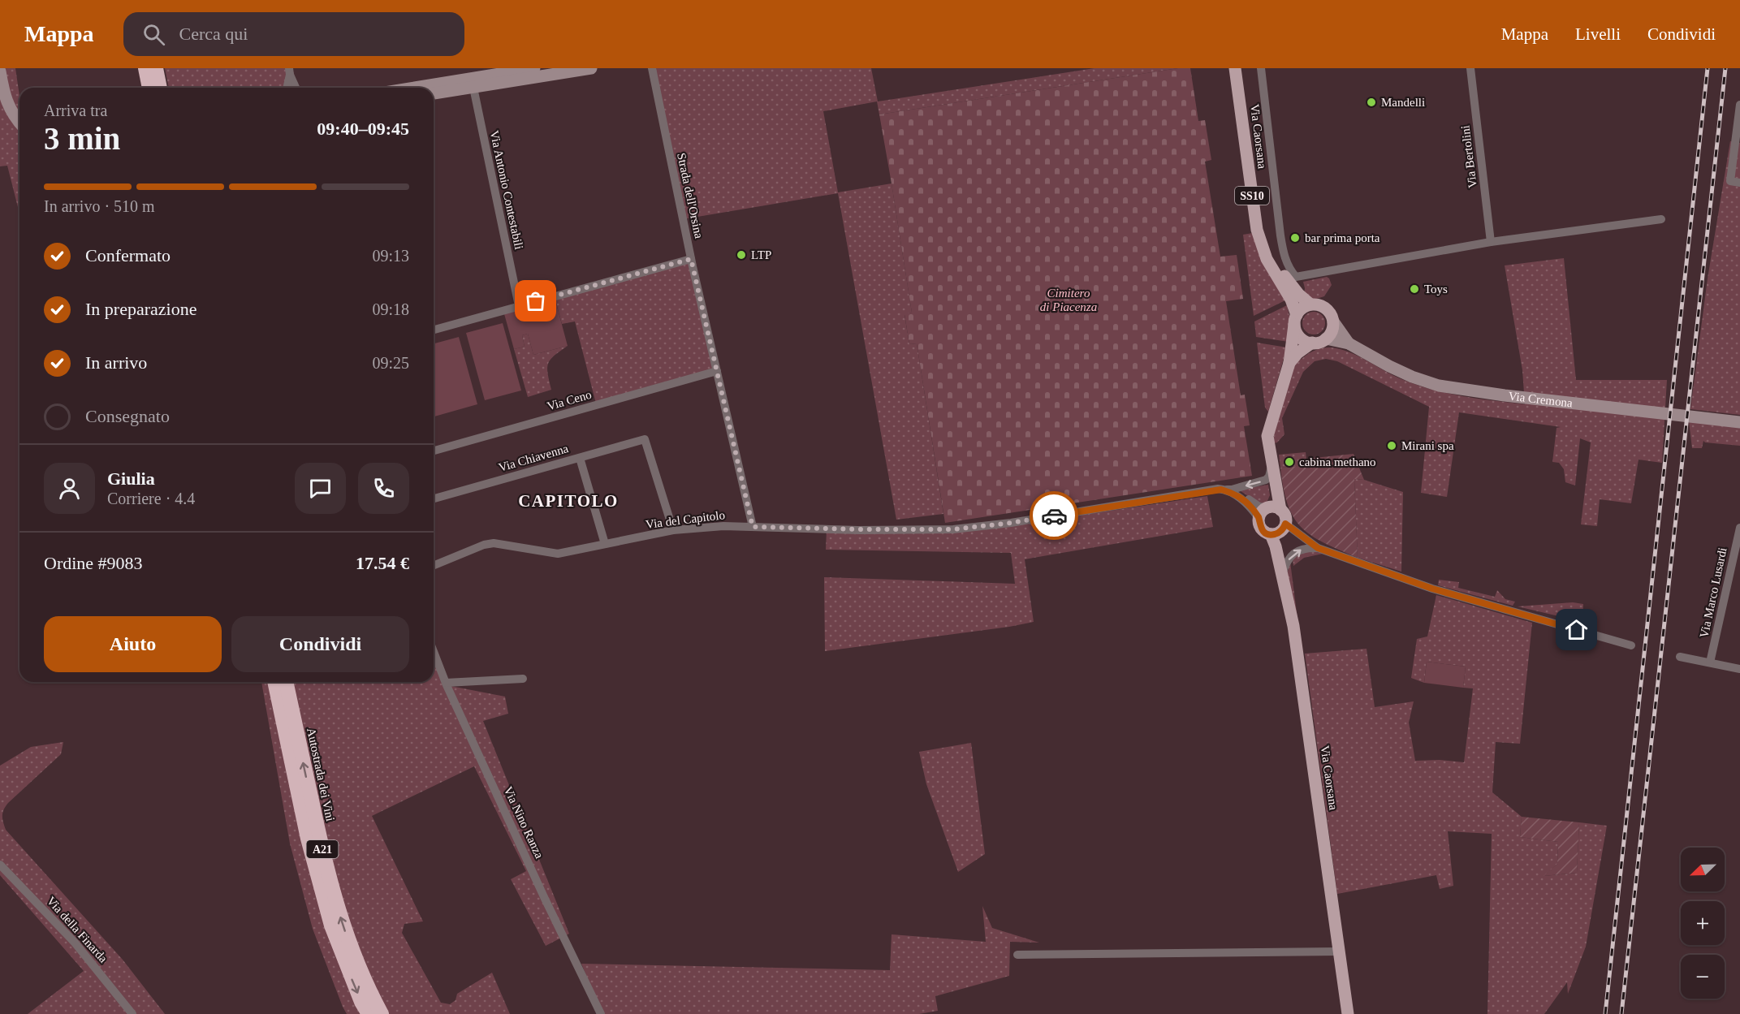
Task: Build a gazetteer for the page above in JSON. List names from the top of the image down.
{
  "streets": {
    "highway": ["Autostrada dei Vini", "A21"],
    "main road": ["Via Caorsana", "SS10", "Via Cremona"],
    "street": [
      "Via Bertolini",
      "Via Antonio Contestabili",
      "Strada dell'Orsina",
      "Via Ceno",
      "Via Chiavenna",
      "Via del Capitolo",
      "Via Marco Lusardi",
      "Via Nino Ranza",
      "Via della Finarda"
    ]
  },
  "crossings": [
    ["Via Caorsana", "SS10"],
    ["Strada dell'Orsina", "Via Ceno"],
    ["Strada dell'Orsina", "Via del Capitolo"],
    ["SS10", "Via Cremona"],
    ["Via Chiavenna", "Via del Capitolo"]
  ],
  "districts": ["CAPITOLO"],
  "parks": ["Cimitero di Piacenza"],
  "places": [
    "Mandelli",
    "bar prima porta",
    "LTP",
    "Toys",
    "Mirani spa",
    "cabina methano"
  ],
  "north": "bottom left",
  "page": {
    "header": "Mappa",
    "search": "Cerca qui",
    "nav": ["Mappa", "Livelli", "Condividi"],
    "heading": ["3 min", "Arriva tra", "09:40–09:45"],
    "panel": [
      "Giulia",
      "Corriere · 4.4",
      "Ordine #9083",
      "17.54 €"
    ],
    "bar": "In arrivo · 510 m",
    "list": [
      ["Confermato", "09:13"],
      ["In preparazione", "09:18"],
      ["In arrivo", "09:25"],
      "Consegnato"
    ],
    "buttons": ["Aiuto", "Condividi"],
    "map_buttons": ["+", "−"]
  }
}
